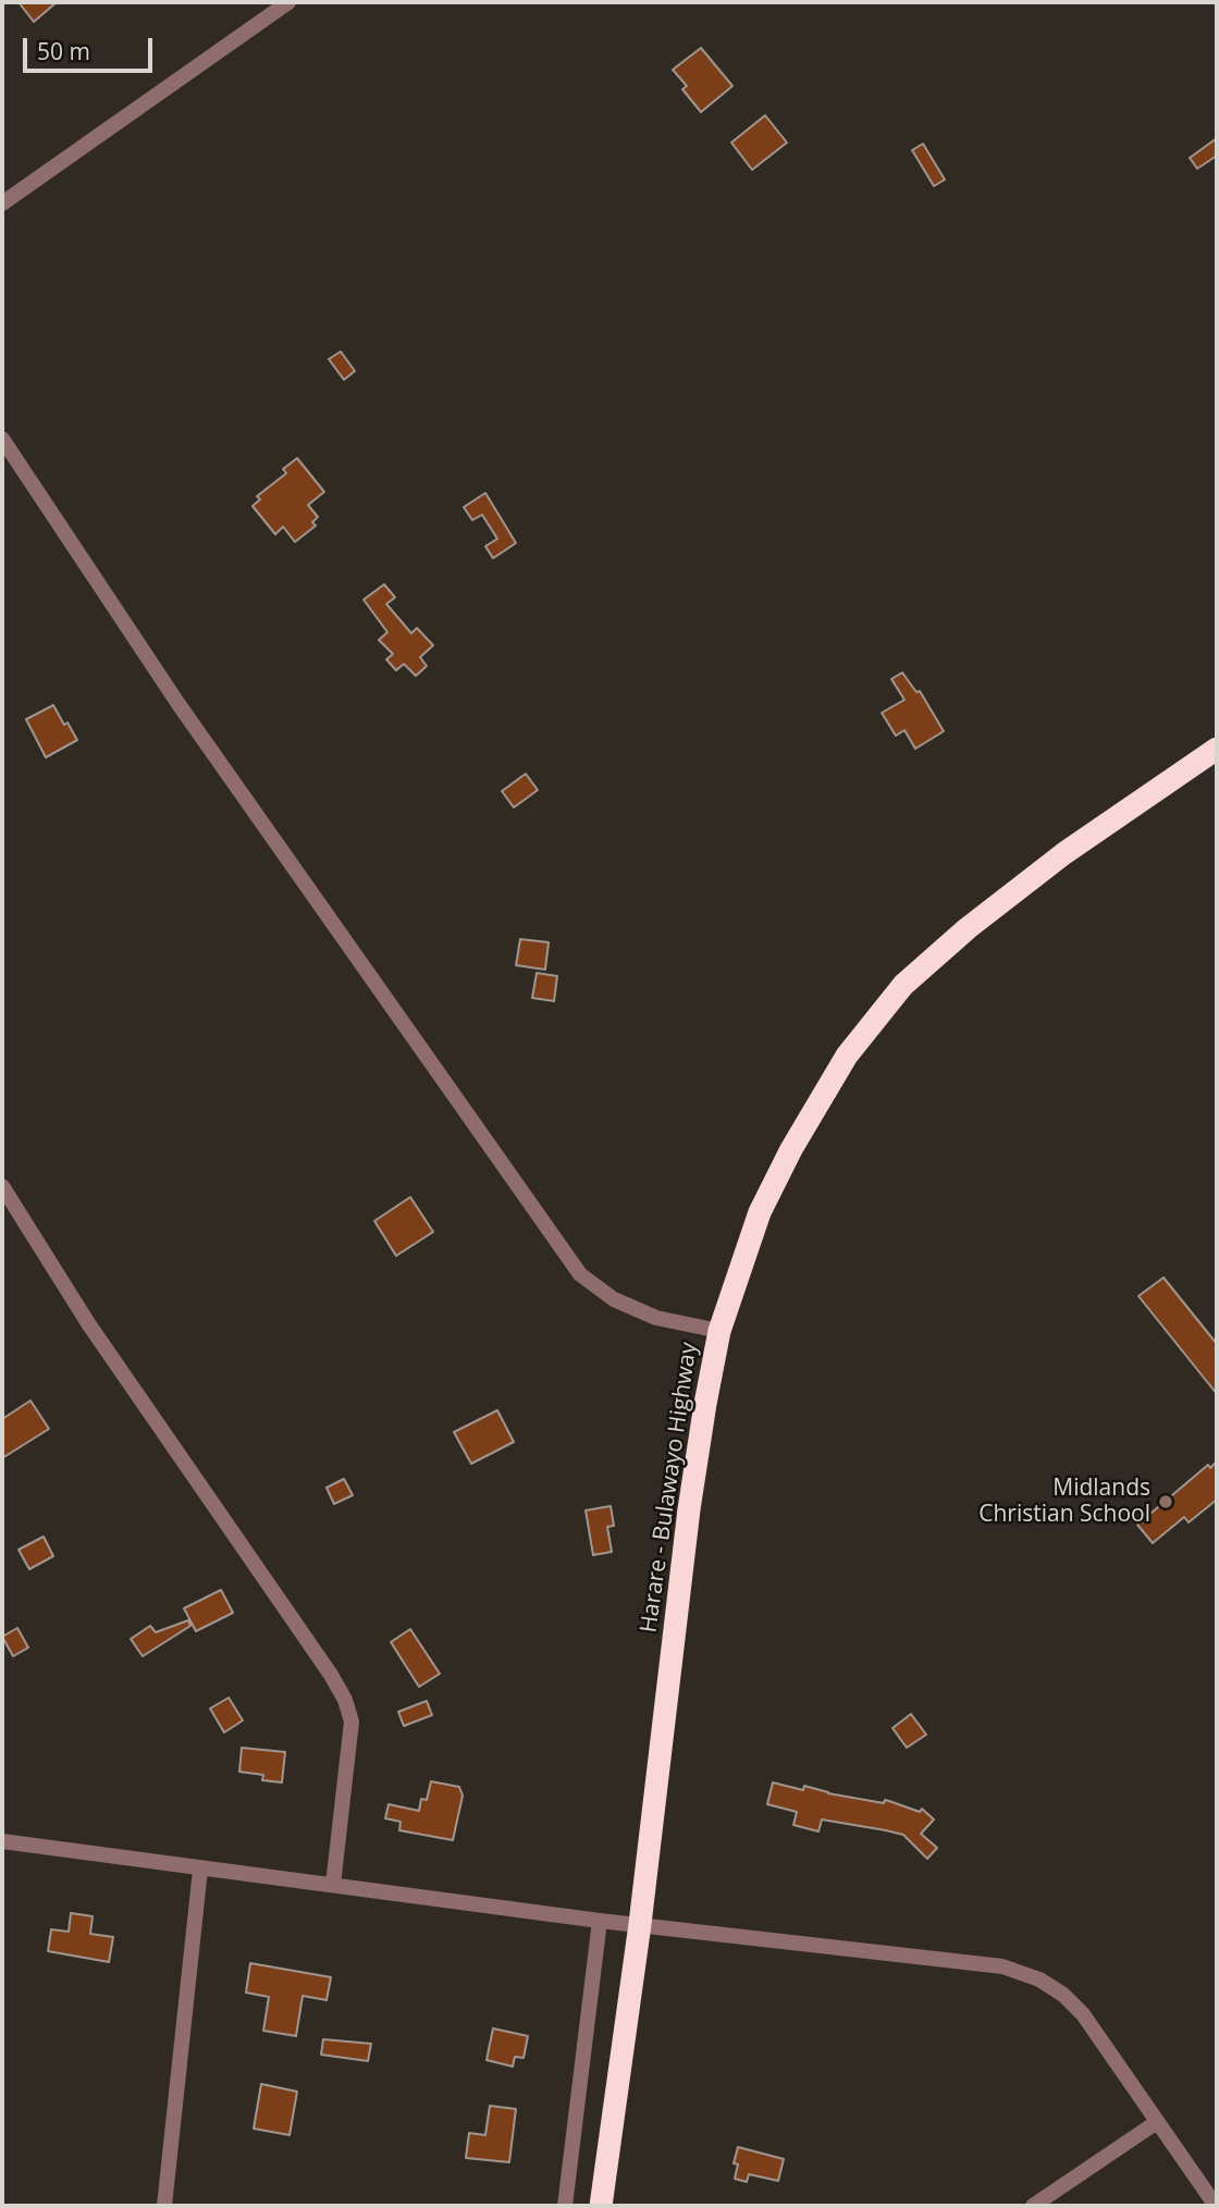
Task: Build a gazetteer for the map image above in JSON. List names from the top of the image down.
{
  "streets": {
    "highway": ["Harare - Bulawayo Highway"]
  },
  "places": ["Midlands Christian School"],
  "scale_bar": "50 m"
}
